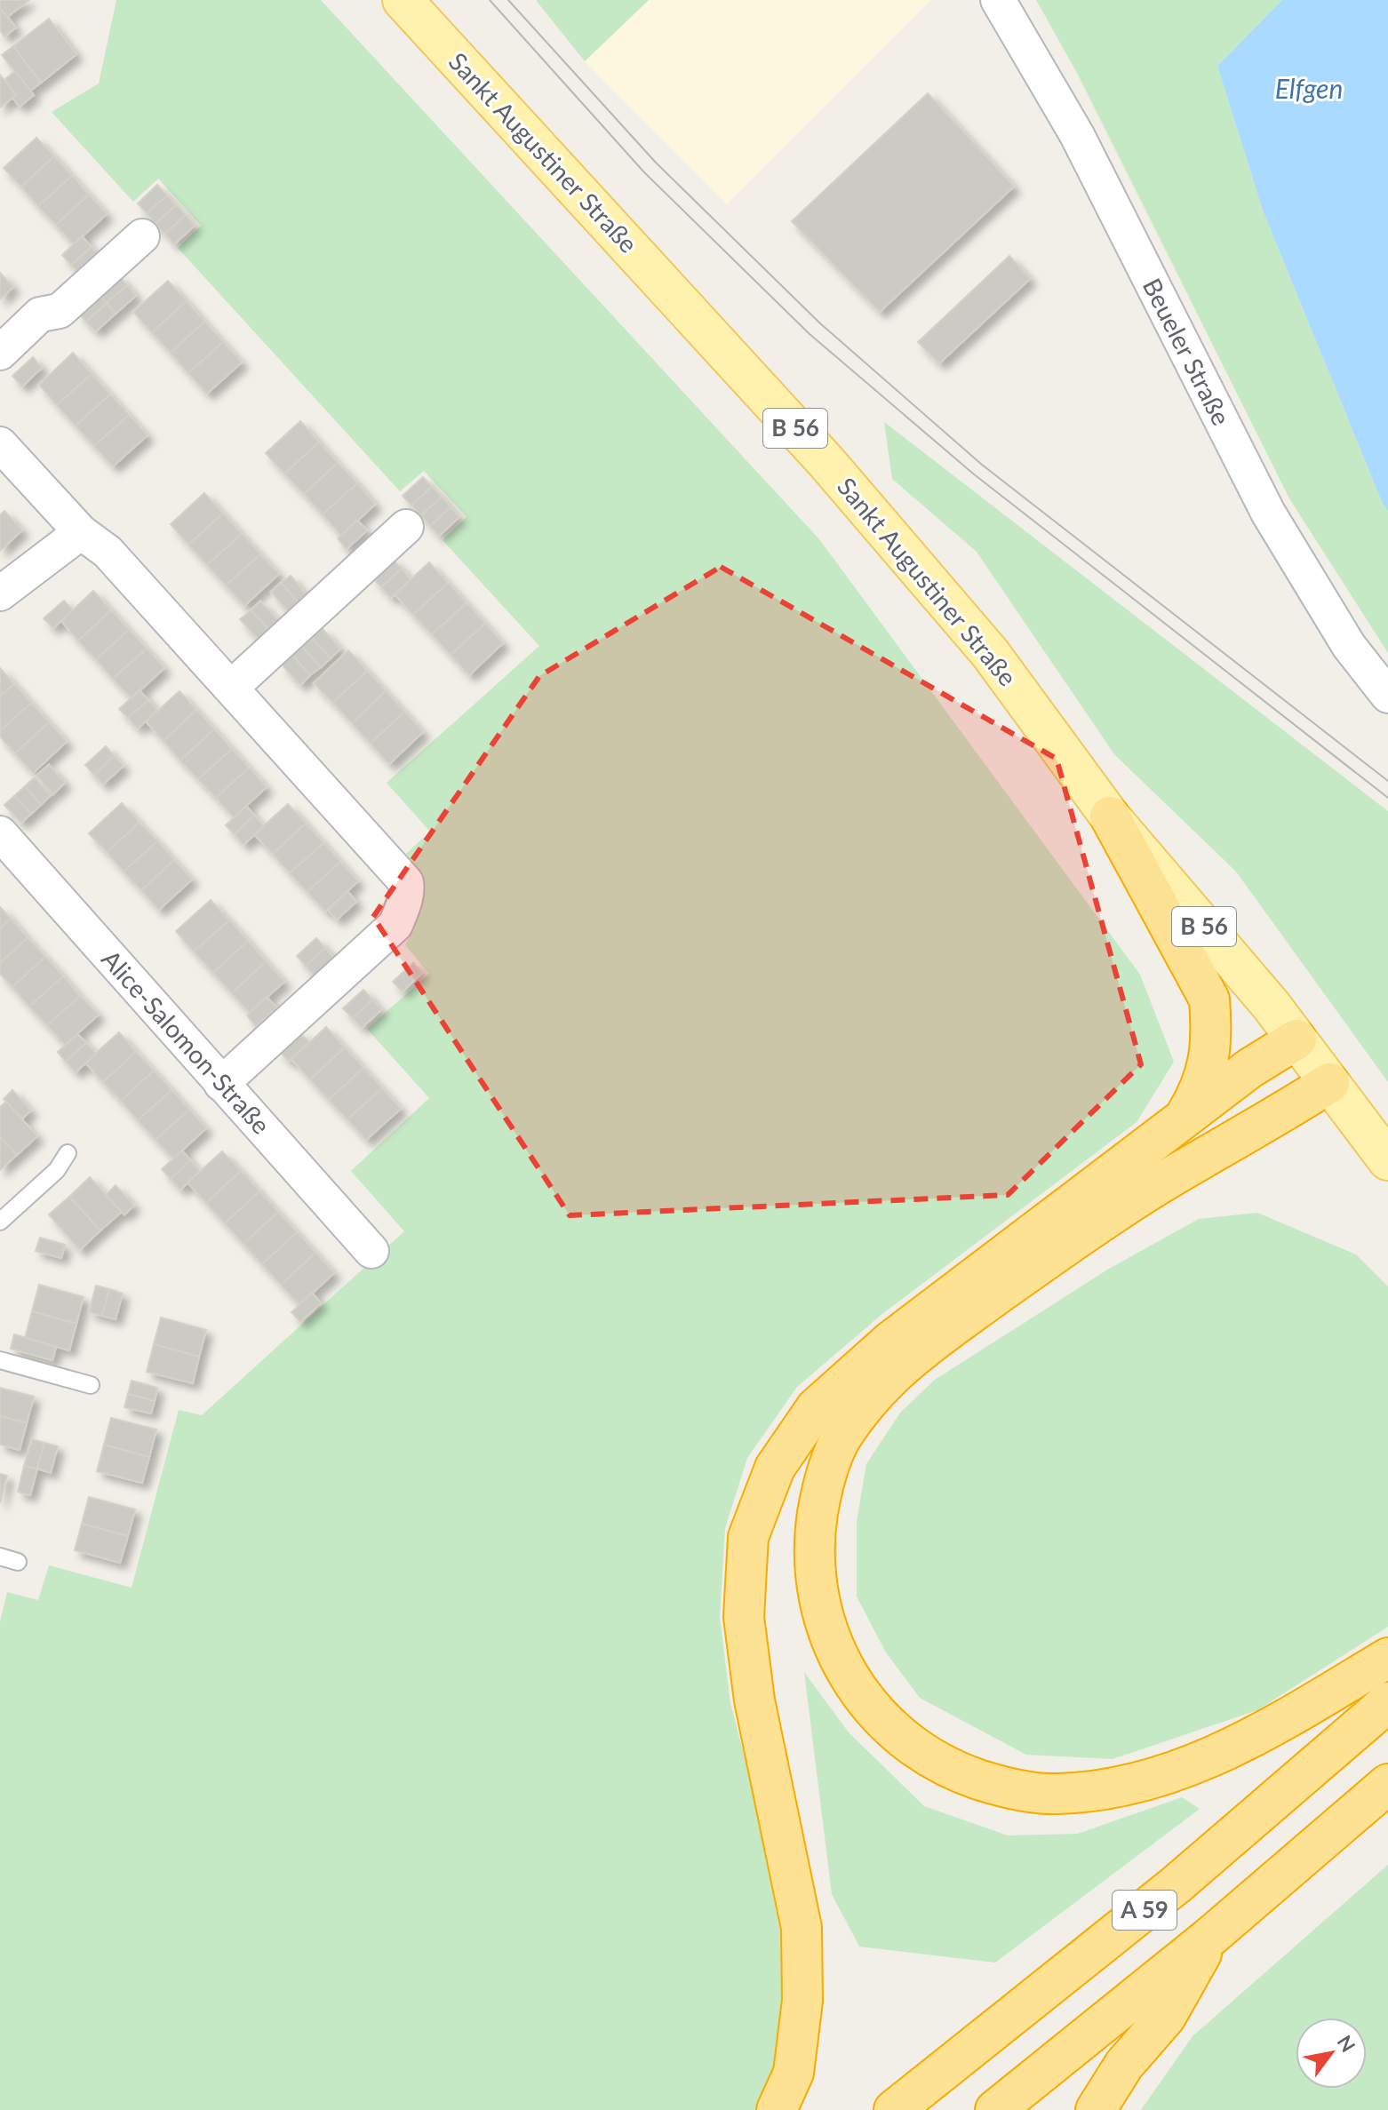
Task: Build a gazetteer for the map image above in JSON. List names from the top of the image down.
{
  "streets": {
    "highway": ["A 59"],
    "main road": ["Sankt Augustiner Straße", "B 56"],
    "street": ["Beueler Straße", "Alice-Salomon-Straße"]
  },
  "water": ["Elfgen"],
  "north": "top right"
}
